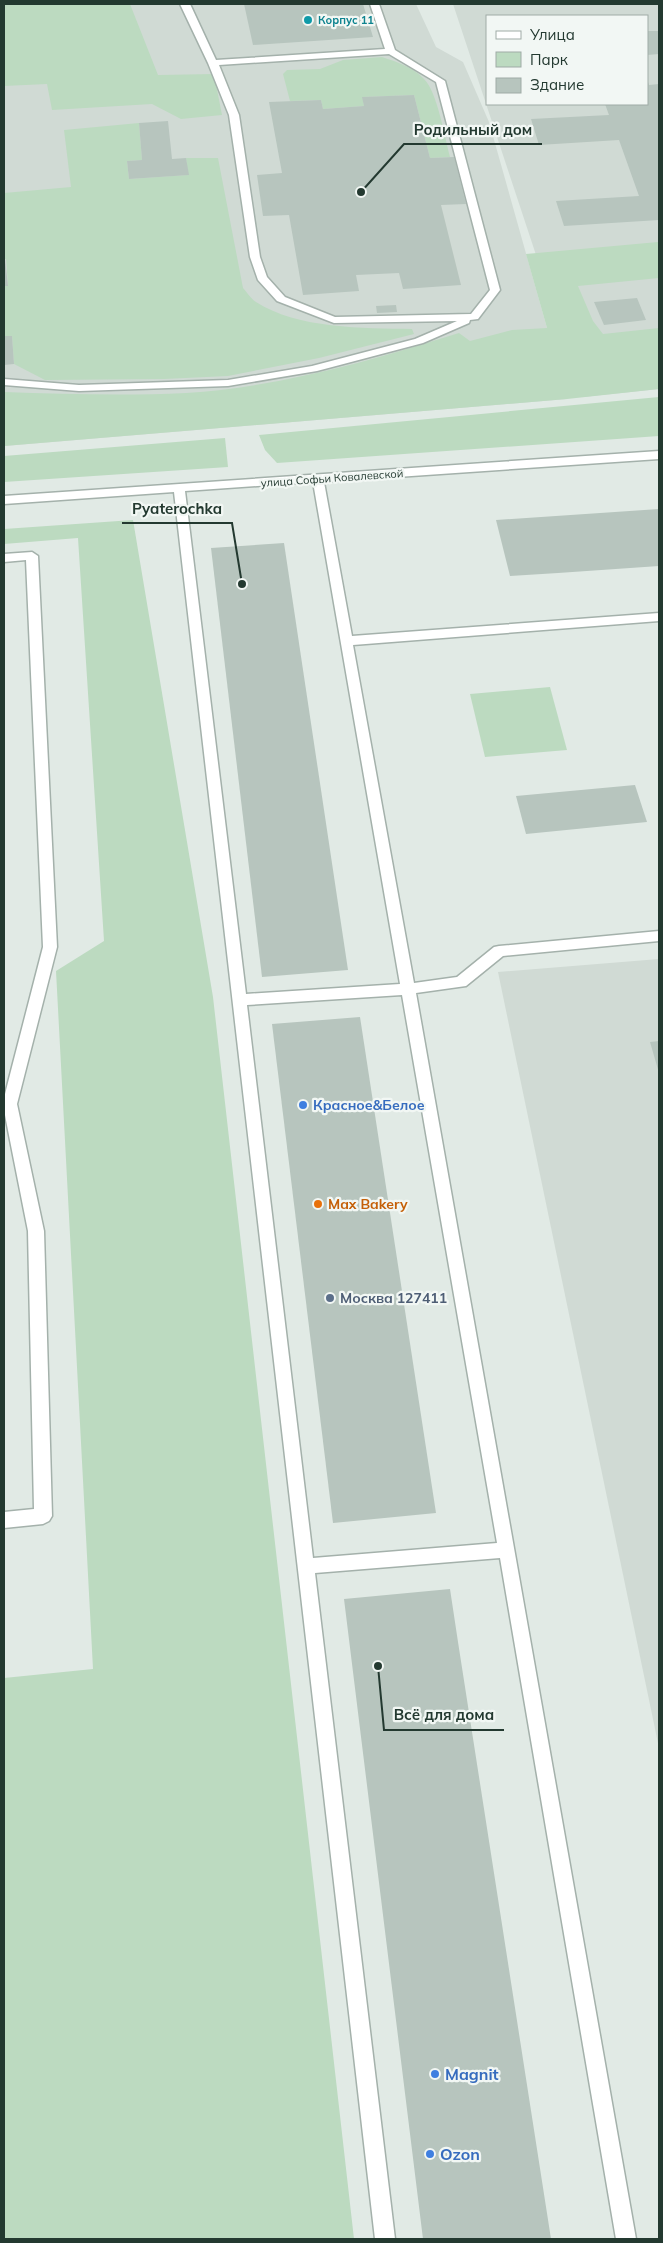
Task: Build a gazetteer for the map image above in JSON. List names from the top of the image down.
{
  "streets": {
    "street": ["улица Софьи Ковалевской"]
  },
  "places": [
    "Корпус 11",
    "Родильный дом",
    "Pyaterochka",
    "Красное&Белое",
    "Max Bakery",
    "Москва 127411",
    "Всё для дома",
    "Magnit",
    "Ozon"
  ],
  "legend": ["Улица", "Парк", "Здание"]
}
